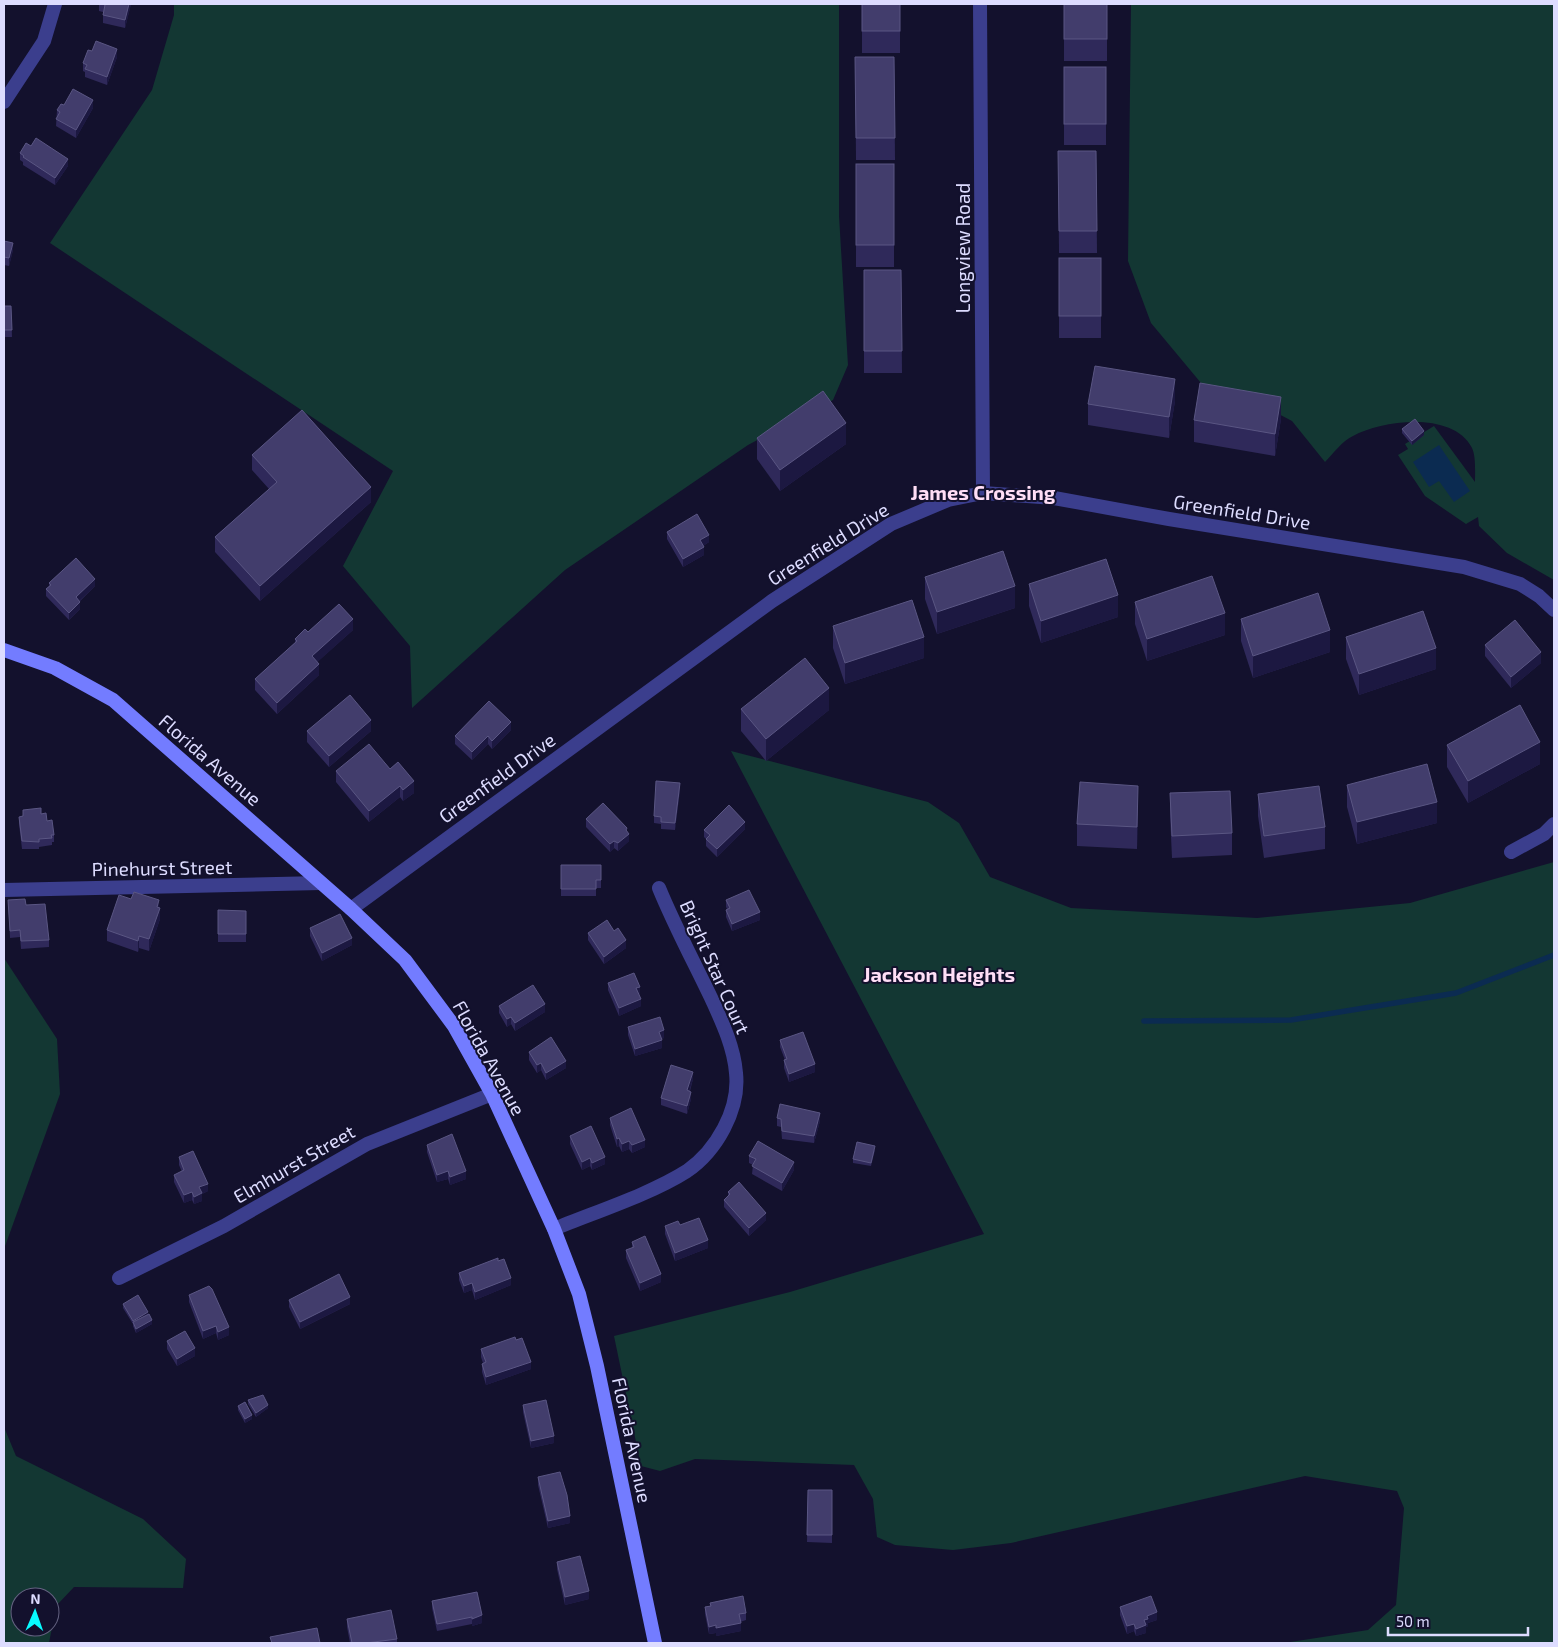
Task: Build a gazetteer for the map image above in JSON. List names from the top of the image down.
{
  "streets": {
    "main road": ["Florida Avenue"],
    "street": [
      "Longview Road",
      "Greenfield Drive",
      "Pinehurst Street",
      "Bright Star Court",
      "Elmhurst Street"
    ]
  },
  "crossings": [
    ["Longview Road", "Greenfield Drive"],
    ["Greenfield Drive", "Florida Avenue"],
    ["Florida Avenue", "Pinehurst Street"],
    ["Florida Avenue", "Bright Star Court"],
    ["Florida Avenue", "Elmhurst Street"]
  ],
  "districts": ["James Crossing", "Jackson Heights"],
  "scale_bar": "50 m",
  "north": "top"
}
